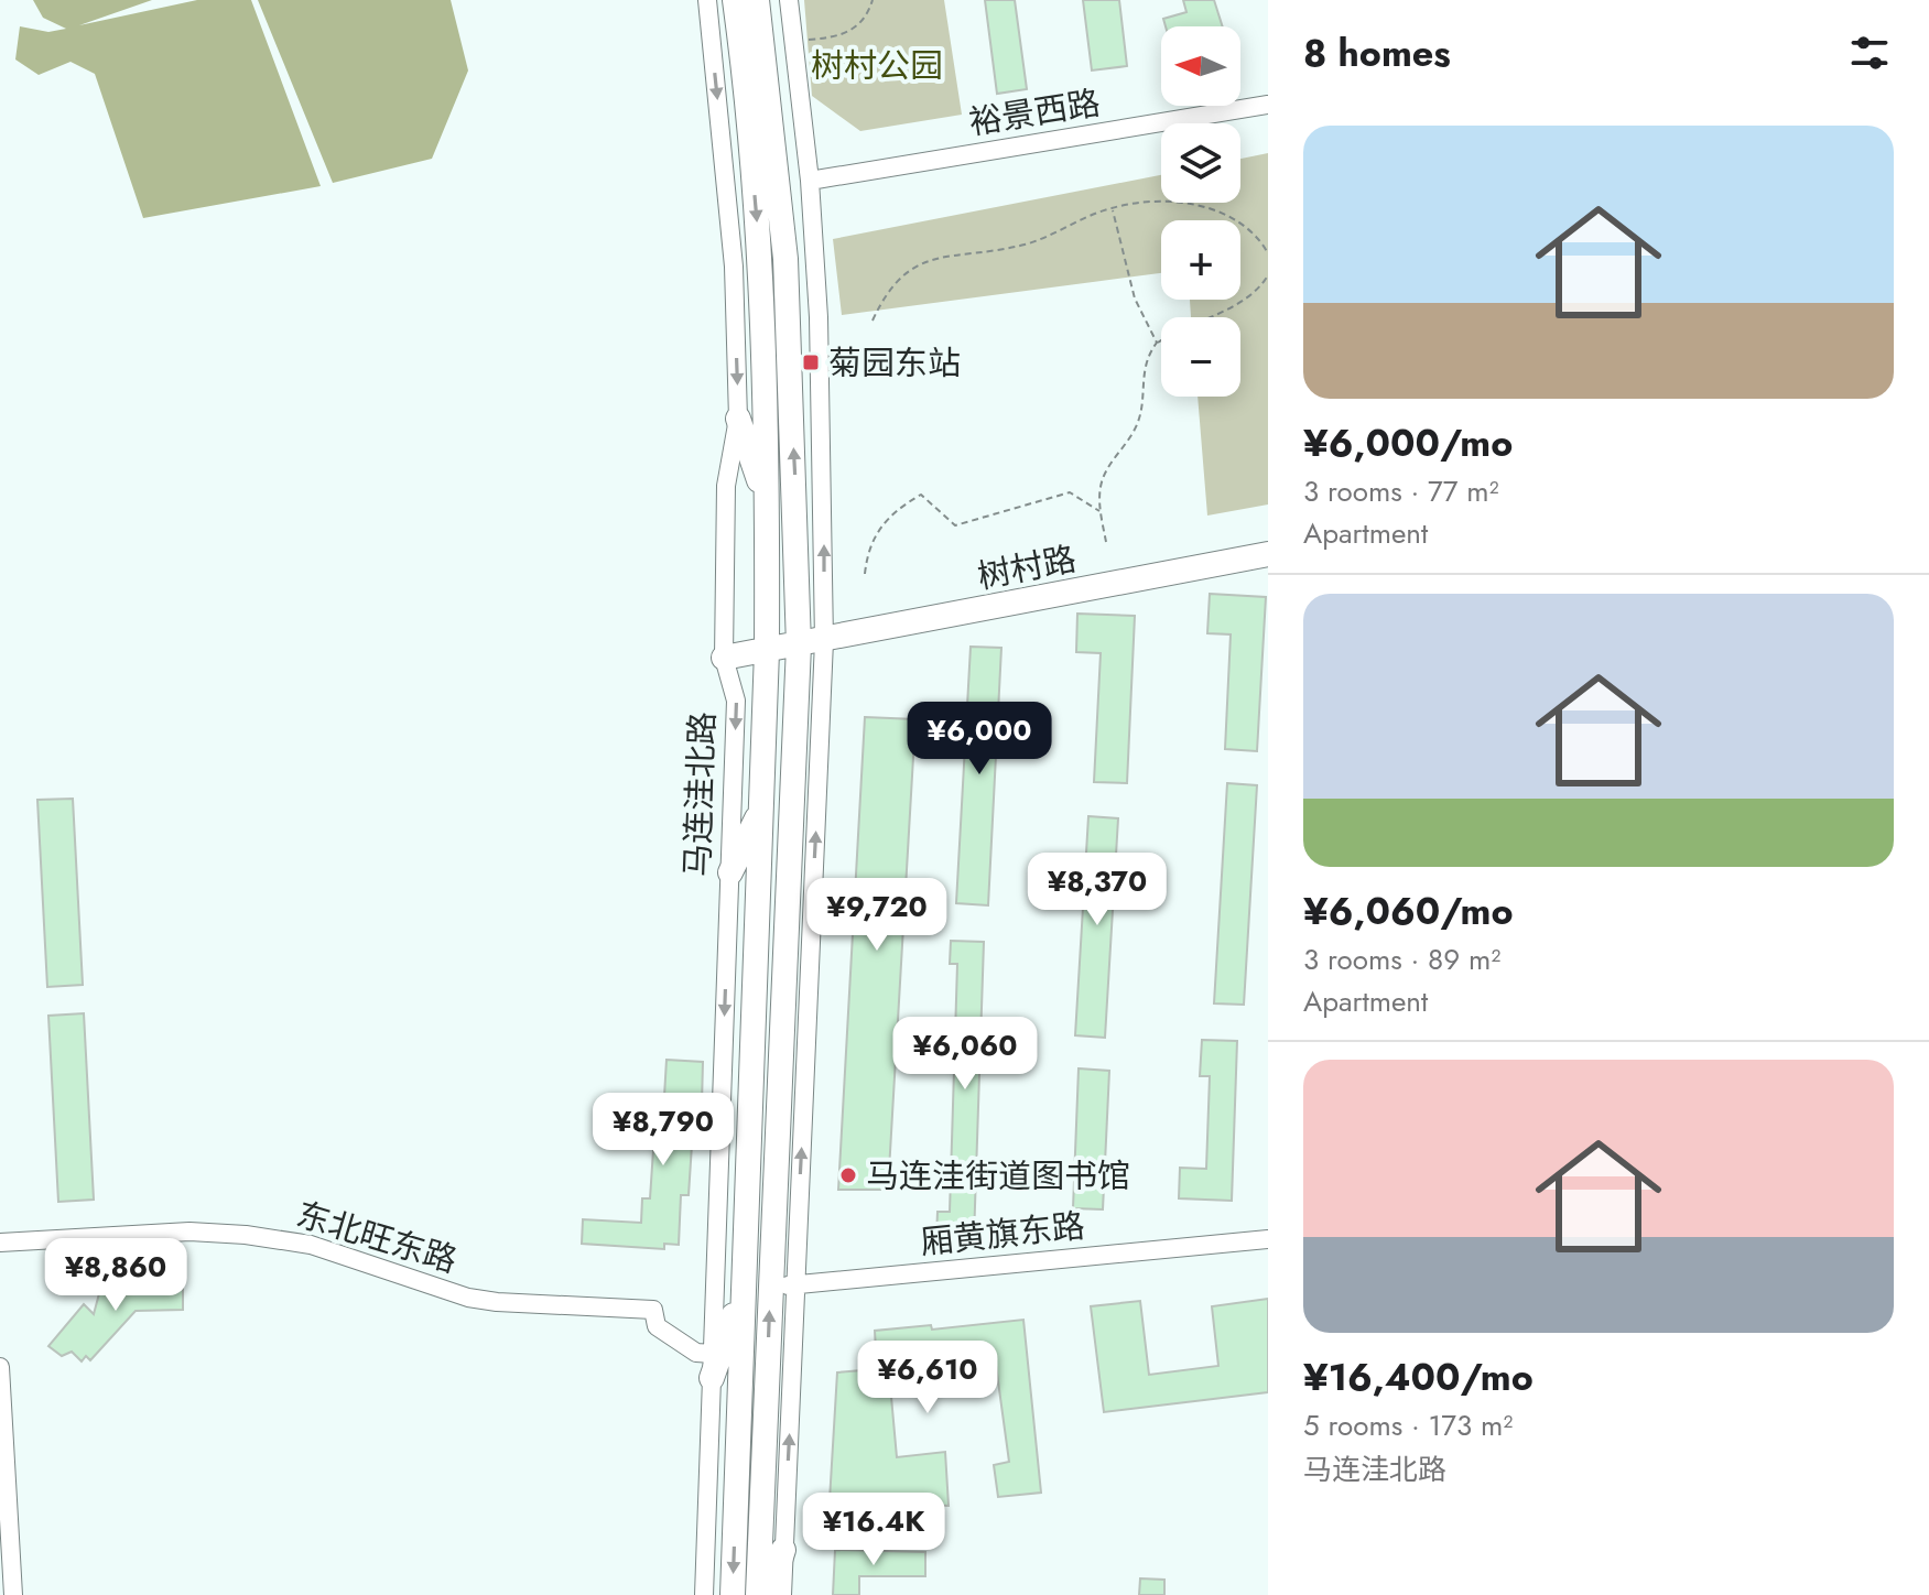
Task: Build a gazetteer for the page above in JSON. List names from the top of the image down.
{
  "streets": {
    "main road": ["树村路", "马连洼北路"],
    "street": ["裕景西路", "厢黄旗东路", "东北旺东路"]
  },
  "crossings": [
    ["树村路", "马连洼北路"],
    ["马连洼北路", "厢黄旗东路"],
    ["马连洼北路", "东北旺东路"]
  ],
  "parks": ["树村公园"],
  "places": {
    "transit": ["菊园东站"],
    "other": ["马连洼街道图书馆"]
  },
  "north": "left",
  "page": {
    "heading": "8 homes",
    "map_buttons": ["+", "−"],
    "list": [
      {
        "name": "¥6,000/mo",
        "note": "3 rooms · 77 m² · Apartment"
      },
      {
        "name": "¥6,060/mo",
        "note": "3 rooms · 89 m² · Apartment"
      },
      {
        "name": "¥16,400/mo",
        "note": "5 rooms · 173 m² · 马连洼北路"
      }
    ],
    "price": [
      "¥6,000",
      "¥8,370",
      "¥9,720",
      "¥6,060",
      "¥8,790",
      "¥8,860",
      "¥6,610",
      "¥16.4K"
    ]
  }
}
